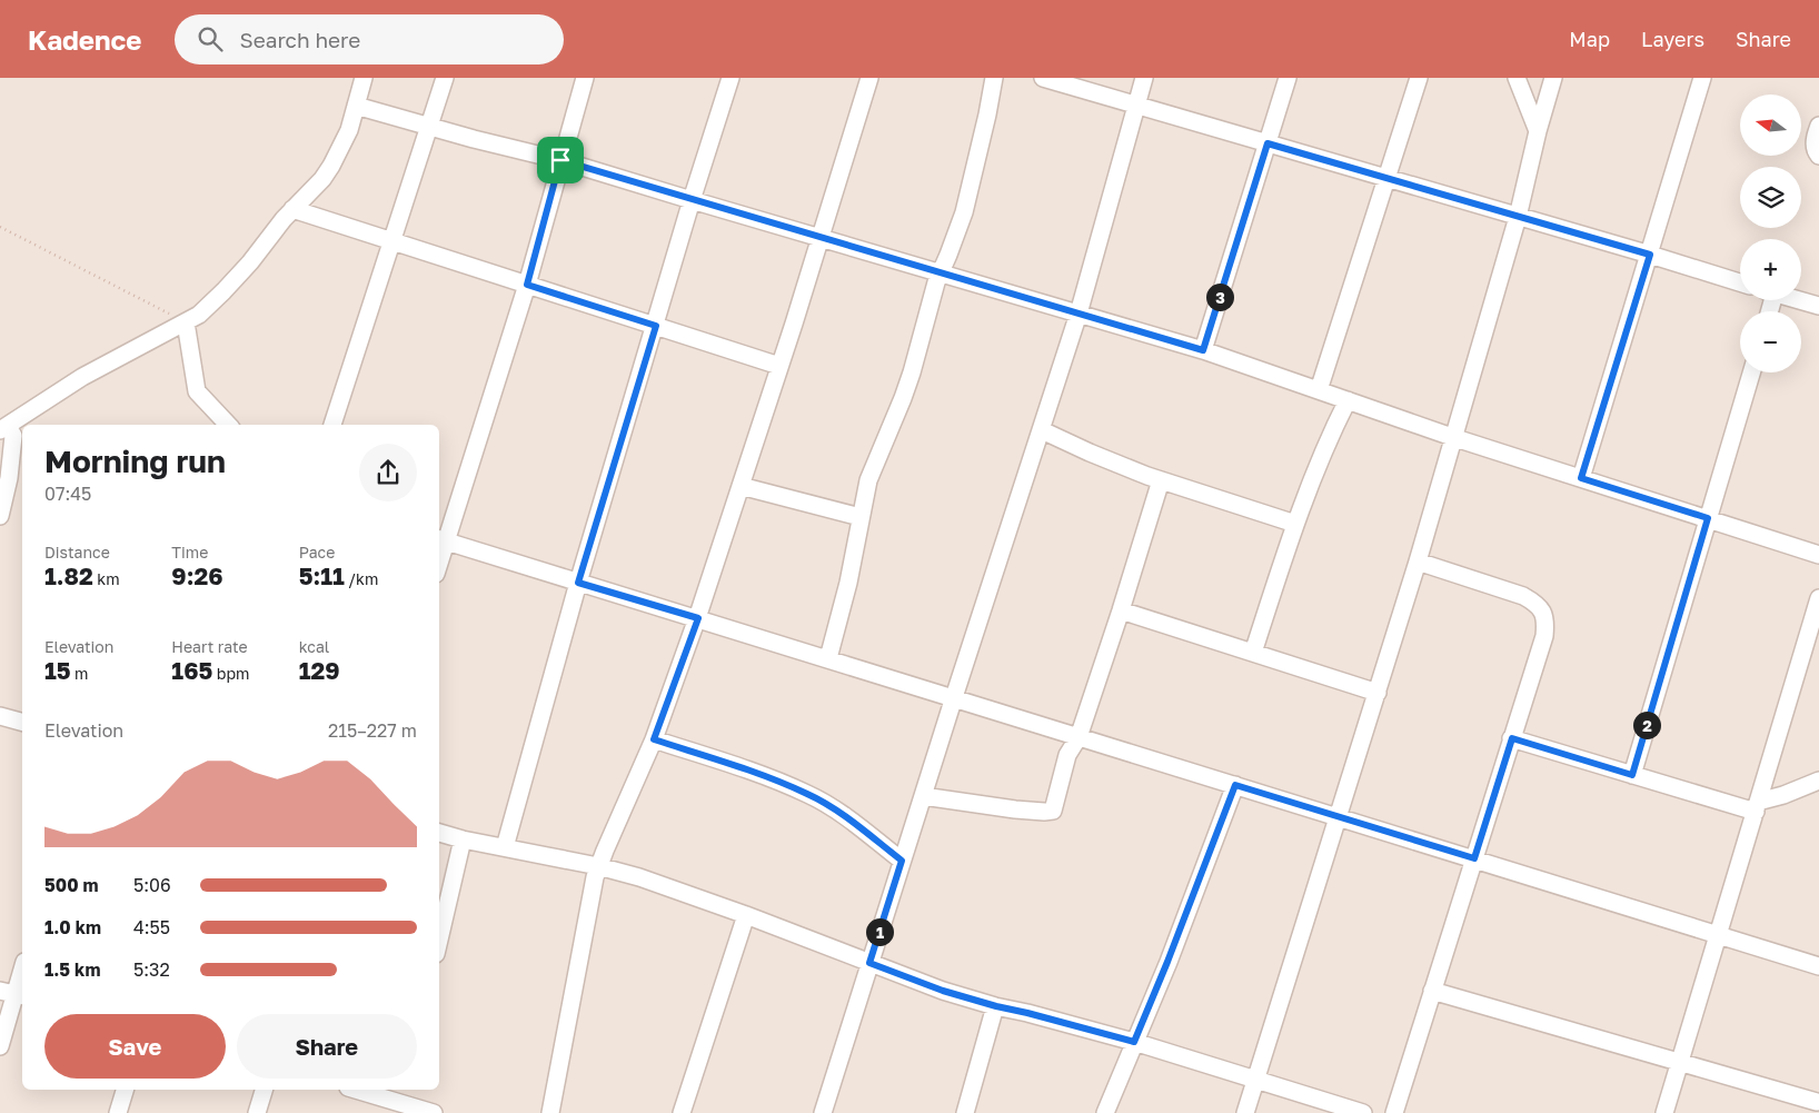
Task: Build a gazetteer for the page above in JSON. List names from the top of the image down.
{
  "north": "left",
  "page": {
    "header": "Kadence",
    "search": "Search here",
    "nav": ["Map", "Layers", "Share"],
    "map_buttons": ["+", "−"],
    "pins": ["3", "2", "1"],
    "heading": ["Morning run", "07:45"],
    "stats": [
      ["Distance", "1.82 km"],
      ["Time", "9:26"],
      ["Pace", "5:11 /km"],
      ["Elevation", "15 m"],
      ["Heart rate", "165 bpm"],
      ["kcal", "129"]
    ],
    "chart": ["Elevation", "215–227 m"],
    "list": [
      {
        "name": "500 m",
        "note": "5:06"
      },
      {
        "name": "1.0 km",
        "note": "4:55"
      },
      {
        "name": "1.5 km",
        "note": "5:32"
      }
    ],
    "buttons": ["Save", "Share"]
  }
}
